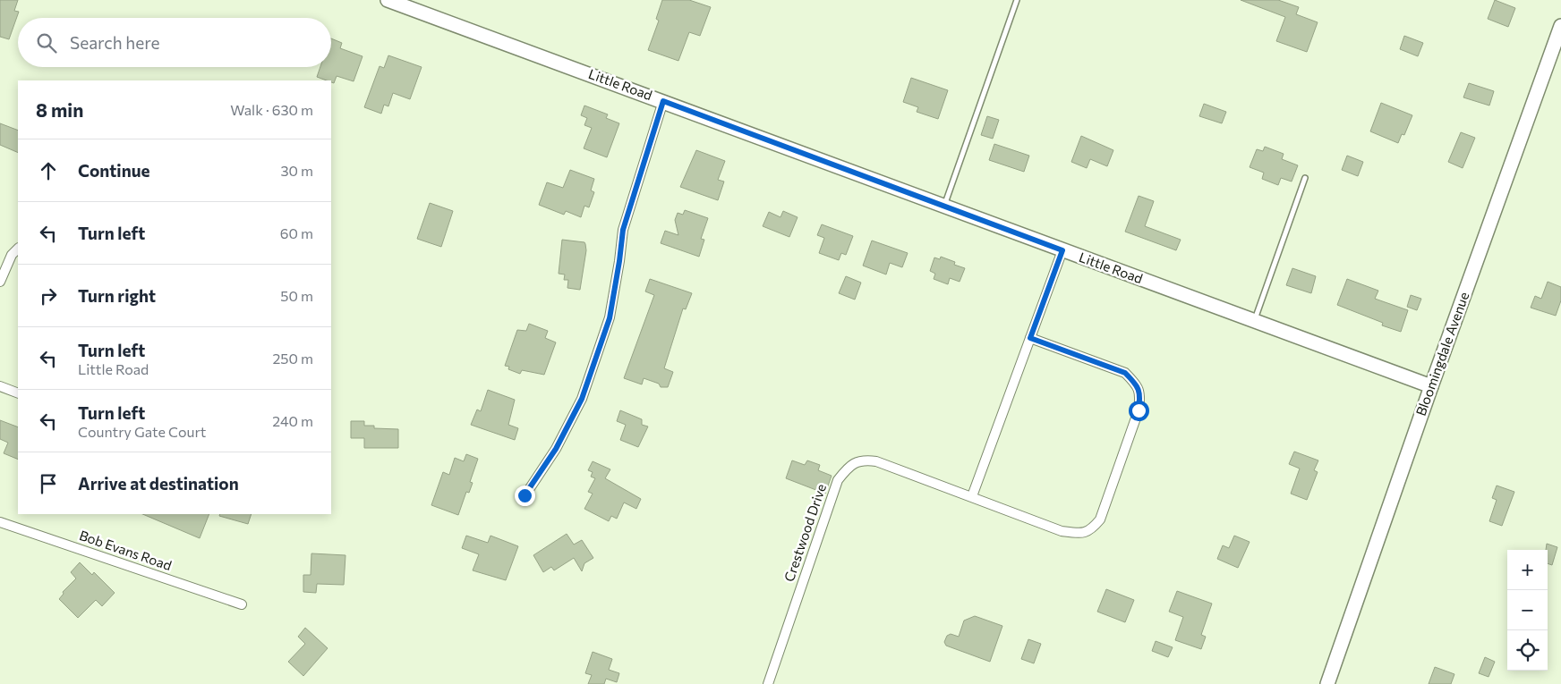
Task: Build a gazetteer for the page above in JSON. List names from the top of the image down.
{
  "streets": {
    "street": [
      "Little Road",
      "Bloomingdale Avenue",
      "Crestwood Drive",
      "Bob Evans Road"
    ]
  },
  "crossings": [
    ["Little Road", "Bloomingdale Avenue"]
  ],
  "page": {
    "search": "Search here",
    "heading": ["8 min", "Walk · 630 m"],
    "list": [
      ["Continue", "30 m"],
      ["Turn left", "60 m"],
      ["Turn right", "50 m"],
      ["Turn left", "Little Road", "250 m"],
      ["Turn left", "Country Gate Court", "240 m"],
      "Arrive at destination"
    ],
    "map_buttons": ["+", "−"]
  }
}
